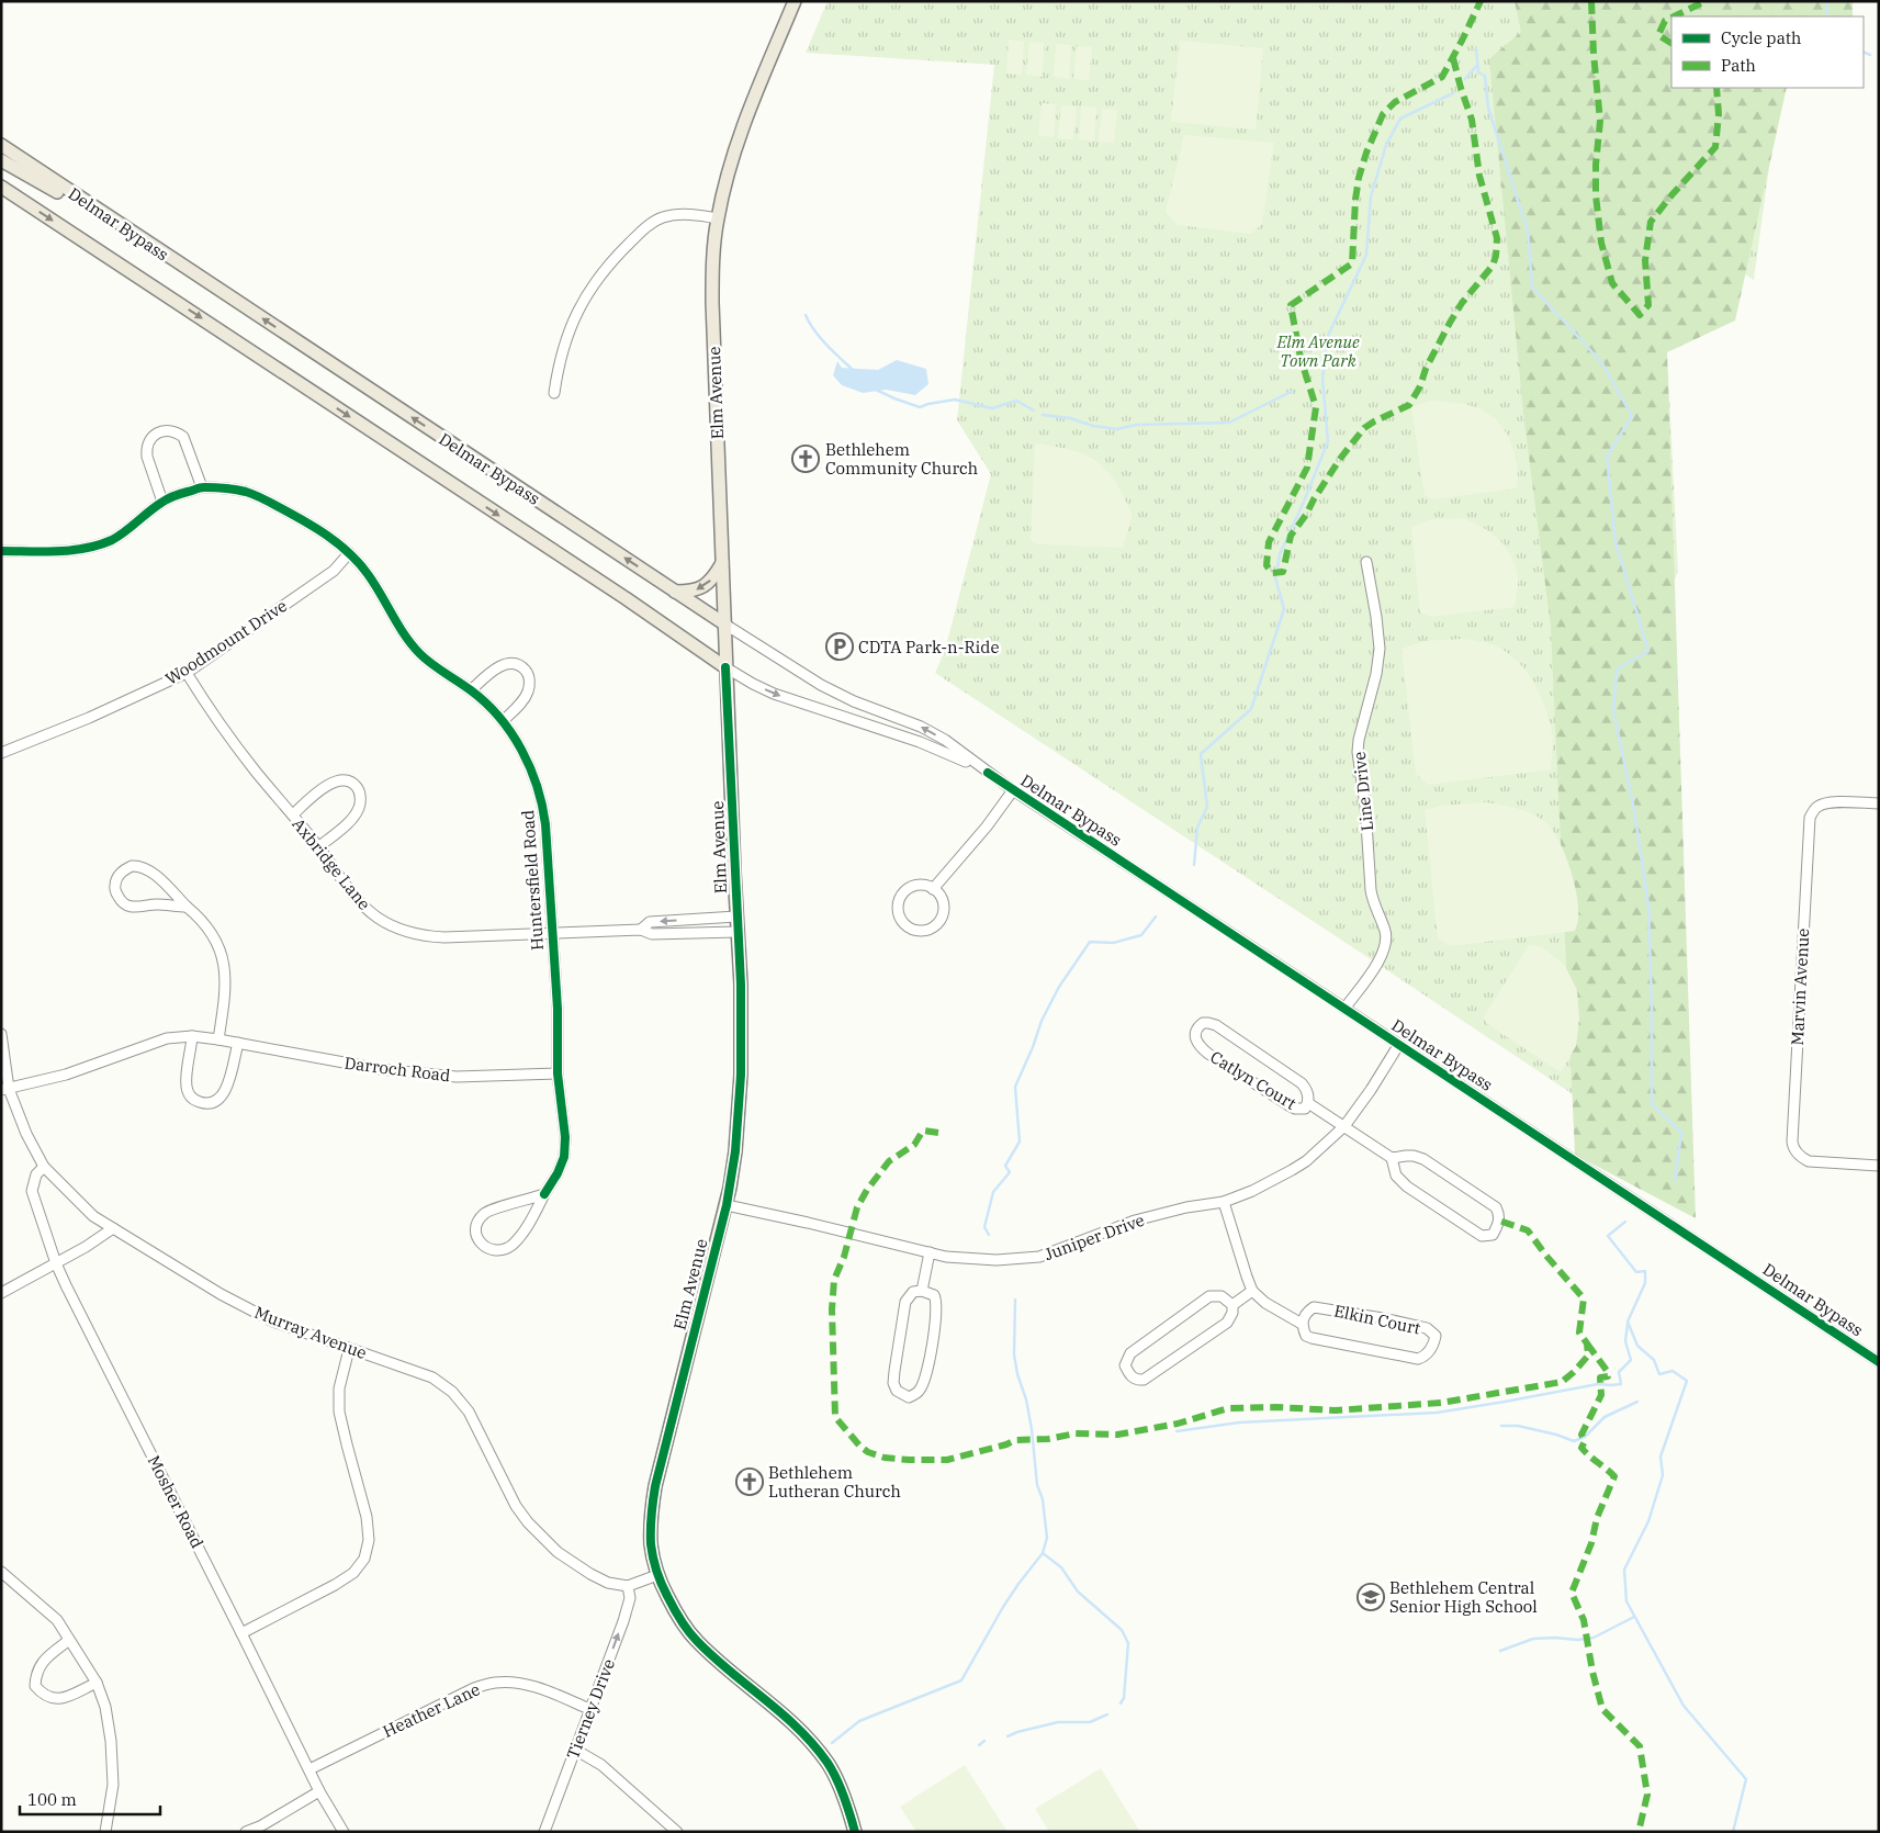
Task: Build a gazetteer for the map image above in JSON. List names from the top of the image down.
{
  "streets": {
    "main road": ["Delmar Bypass", "Elm Avenue"],
    "street": [
      "Woodmount Drive",
      "Line Drive",
      "Axbridge Lane",
      "Huntersfield Road",
      "Marvin Avenue",
      "Darroch Road",
      "Catlyn Court",
      "Juniper Drive",
      "Elkin Court",
      "Murray Avenue",
      "Mosher Road",
      "Tierney Drive",
      "Heather Lane"
    ]
  },
  "crossings": [
    ["Delmar Bypass", "Elm Avenue"],
    ["Delmar Bypass", "Line Drive"],
    ["Delmar Bypass", "Juniper Drive"],
    ["Elm Avenue", "Axbridge Lane"],
    ["Elm Avenue", "Juniper Drive"],
    ["Woodmount Drive", "Axbridge Lane"],
    ["Woodmount Drive", "Huntersfield Road"],
    ["Axbridge Lane", "Huntersfield Road"],
    ["Huntersfield Road", "Darroch Road"],
    ["Darroch Road", "Murray Avenue"],
    ["Catlyn Court", "Juniper Drive"],
    ["Murray Avenue", "Mosher Road"],
    ["Murray Avenue", "Tierney Drive"],
    ["Mosher Road", "Heather Lane"],
    ["Tierney Drive", "Heather Lane"]
  ],
  "one_way": ["Tierney Drive"],
  "parks": ["Elm Avenue Town Park"],
  "places": {
    "church": ["Bethlehem Community Church", "Bethlehem Lutheran Church"],
    "parking": ["CDTA Park-n-Ride"],
    "school or university": ["Bethlehem Central Senior High School"]
  },
  "legend": ["Cycle path", "Path"],
  "scale_bar": "100 m"
}
